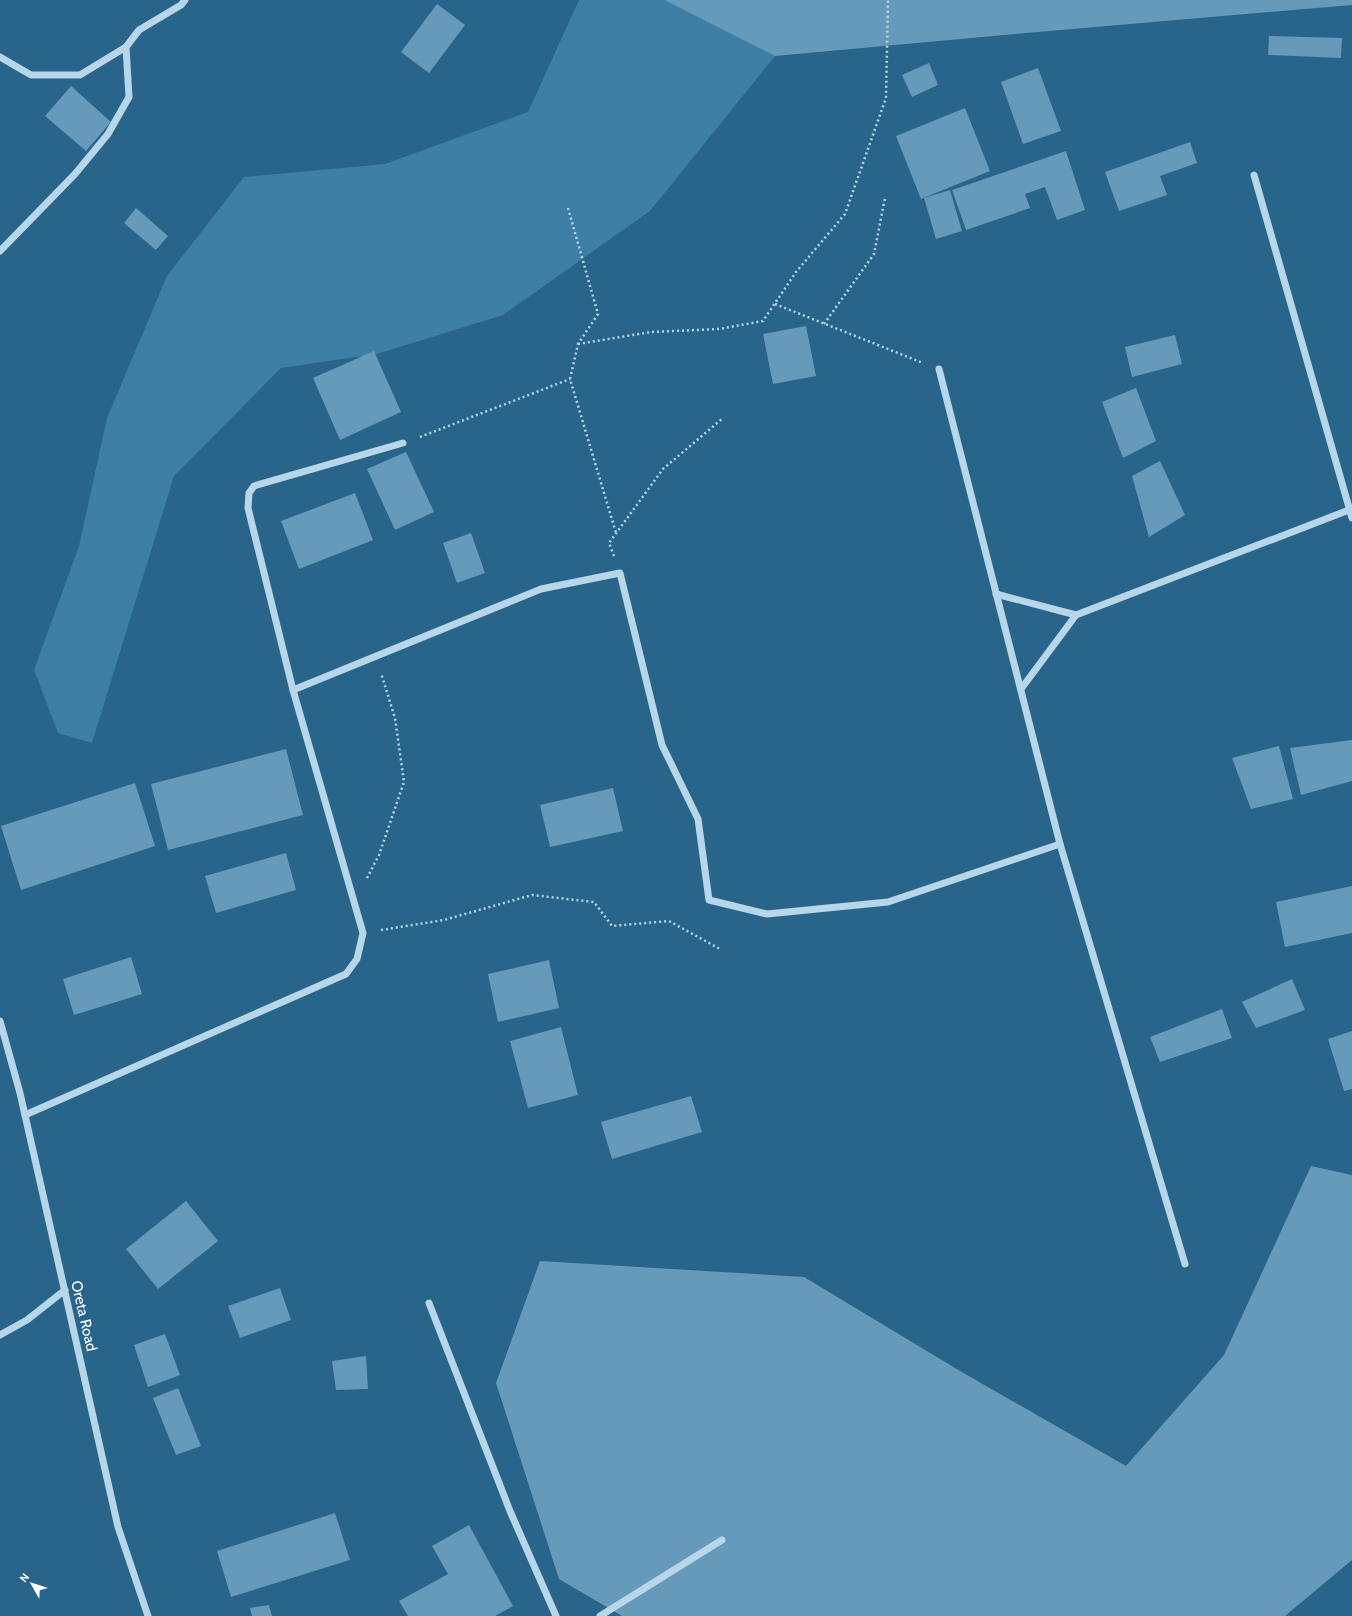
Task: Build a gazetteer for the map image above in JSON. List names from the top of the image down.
{
  "streets": {
    "street": ["Oreta Road"]
  },
  "north": "top left"
}
